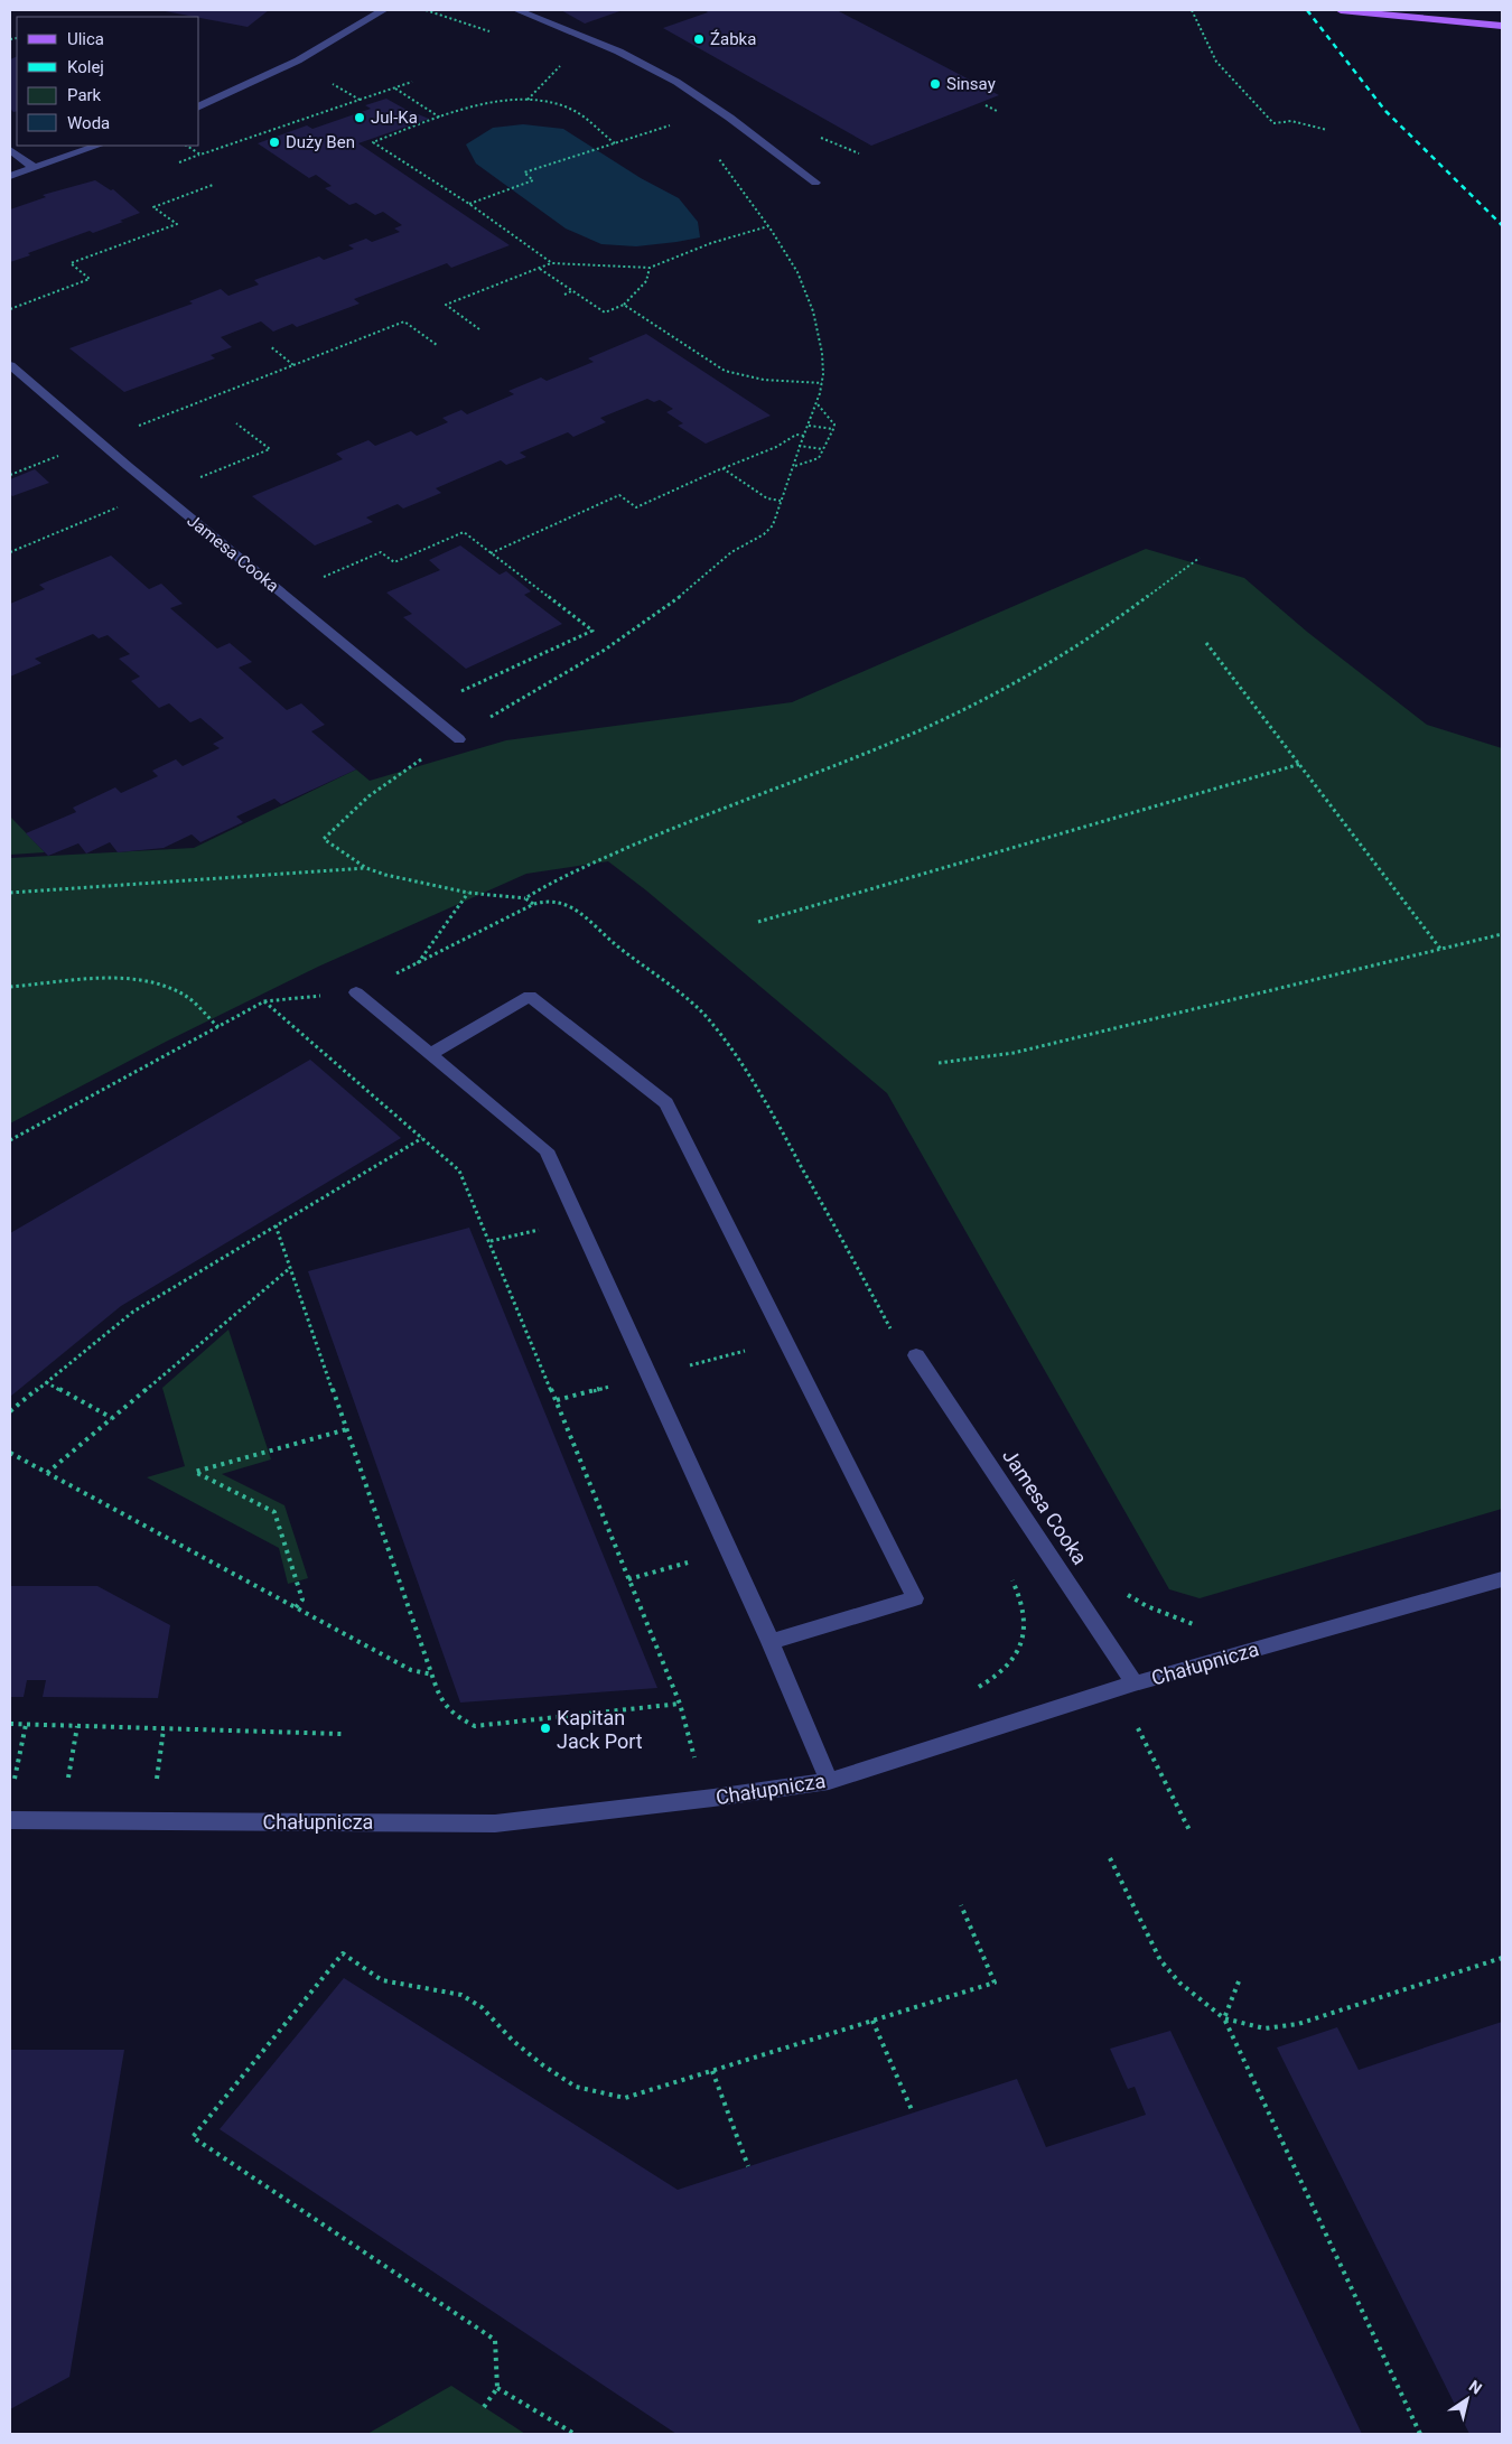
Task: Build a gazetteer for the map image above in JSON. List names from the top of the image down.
{
  "streets": {
    "street": ["Jamesa Cooka", "Chałupnicza"]
  },
  "crossings": [
    ["Jamesa Cooka", "Chałupnicza"]
  ],
  "places": [
    "Źabka",
    "Sinsay",
    "Jul-Ka",
    "Duży Ben",
    "Kapitan Jack Port"
  ],
  "legend": [
    "Ulica",
    "Kolej",
    "Park",
    "Woda"
  ],
  "north": "top right"
}
